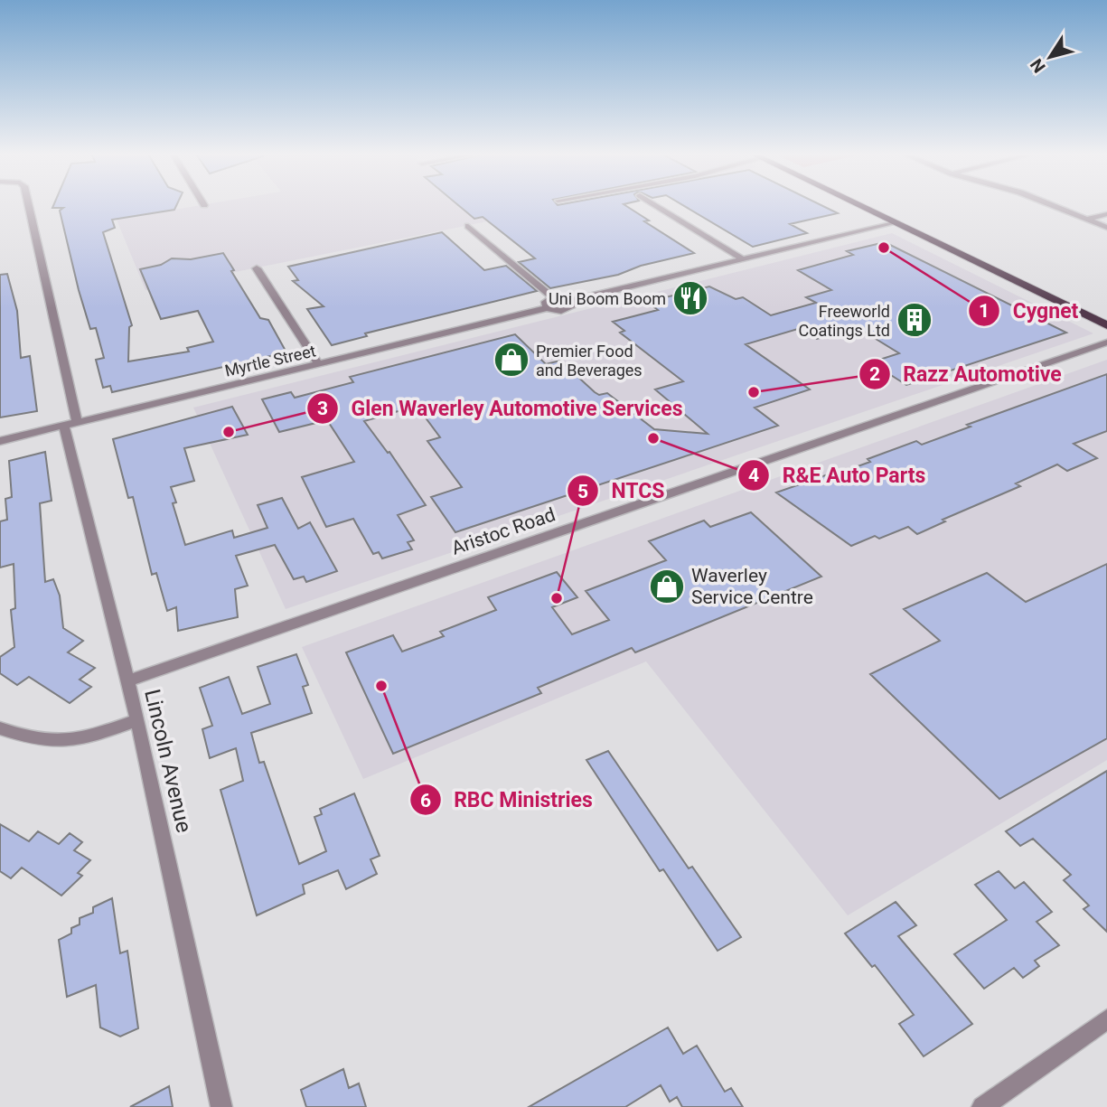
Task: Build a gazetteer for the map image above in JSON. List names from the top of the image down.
{
  "streets": {
    "street": ["Myrtle Street", "Aristoc Road", "Lincoln Avenue"]
  },
  "crossings": [
    ["Myrtle Street", "Lincoln Avenue"],
    ["Aristoc Road", "Lincoln Avenue"]
  ],
  "places": {
    "other": [
      "Cygnet",
      "Razz Automotive",
      "Glen Waverley Automotive Services",
      "R&E Auto Parts",
      "NTCS",
      "RBC Ministries"
    ],
    "restaurant": ["Uni Boom Boom"],
    "building": ["Freeworld Coatings Ltd"],
    "shop": ["Premier Food and Beverages", "Waverley Service Centre"]
  },
  "north": "bottom left"
}
